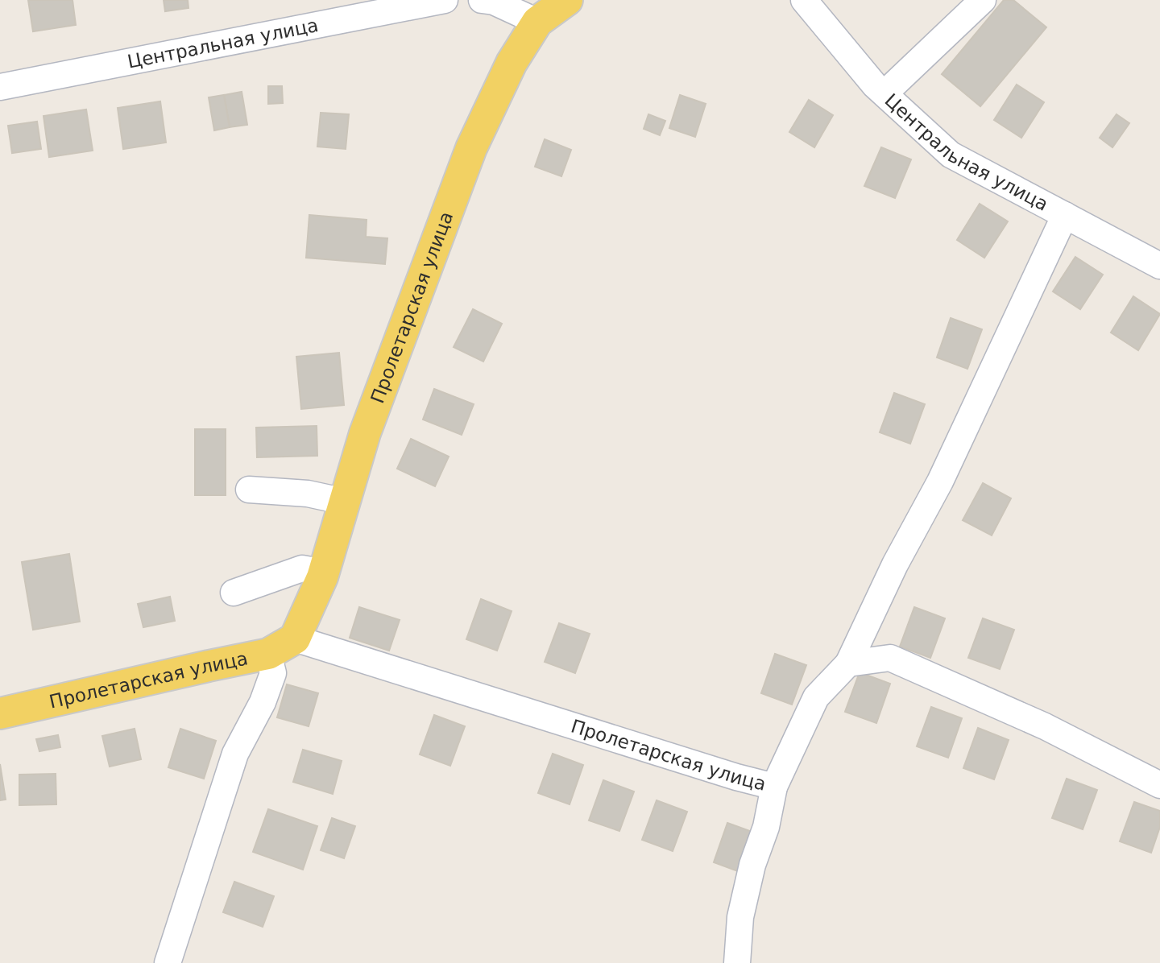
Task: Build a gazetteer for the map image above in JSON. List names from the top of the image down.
{
  "streets": {
    "main road": ["Пролетарская улица"],
    "street": ["Центральная улица"]
  },
  "crossings": [
    ["Центральная улица", "Пролетарская улица"]
  ]
}
